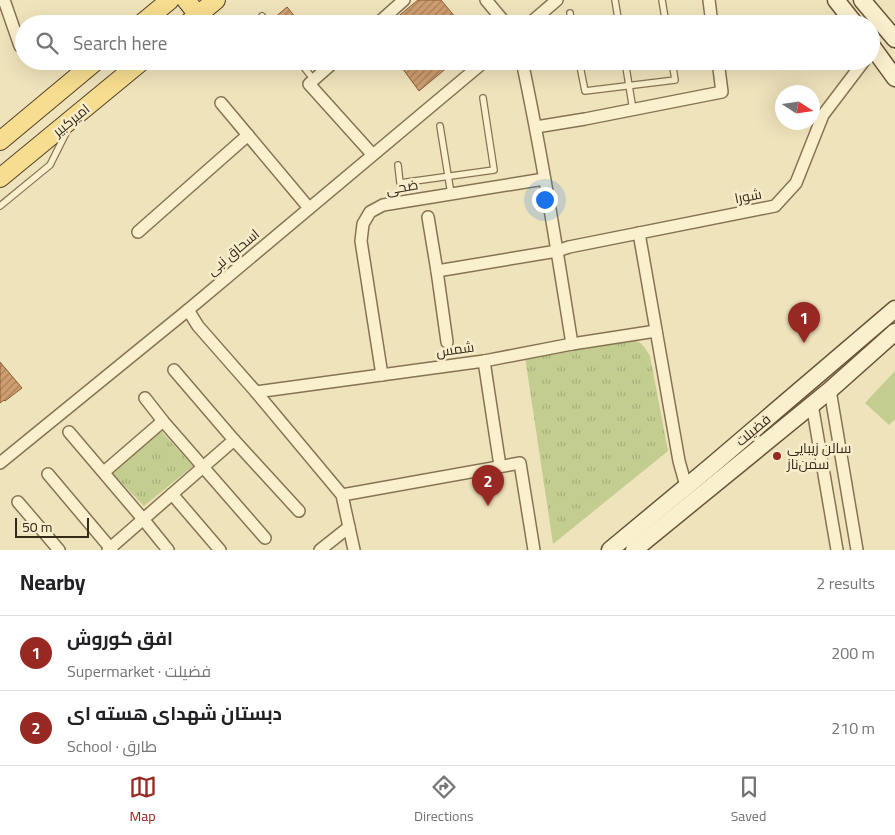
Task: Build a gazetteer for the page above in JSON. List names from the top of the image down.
{
  "streets": {
    "main road": ["امیرکبیر"],
    "street": [
      "ضحی",
      "شورا",
      "اسحاق نبی",
      "شمس",
      "فضیلت"
    ]
  },
  "crossings": [
    ["ضحی", "شمس"]
  ],
  "places": ["سالن زیبایی سمن‌ناز"],
  "scale_bar": "50 m",
  "north": "right",
  "page": {
    "search": "Search here",
    "pins": ["1", "2"],
    "scale": "50 m",
    "heading": ["Nearby", "2 results"],
    "list": [
      {
        "mark": "1",
        "name": "افق کوروش",
        "note": "Supermarket · فضیلت",
        "value": "200 m"
      },
      {
        "mark": "2",
        "name": "دبستان شهدای هسته ای",
        "note": "School · طارق",
        "value": "210 m"
      }
    ],
    "nav": ["Map", "Directions", "Saved"]
  }
}
